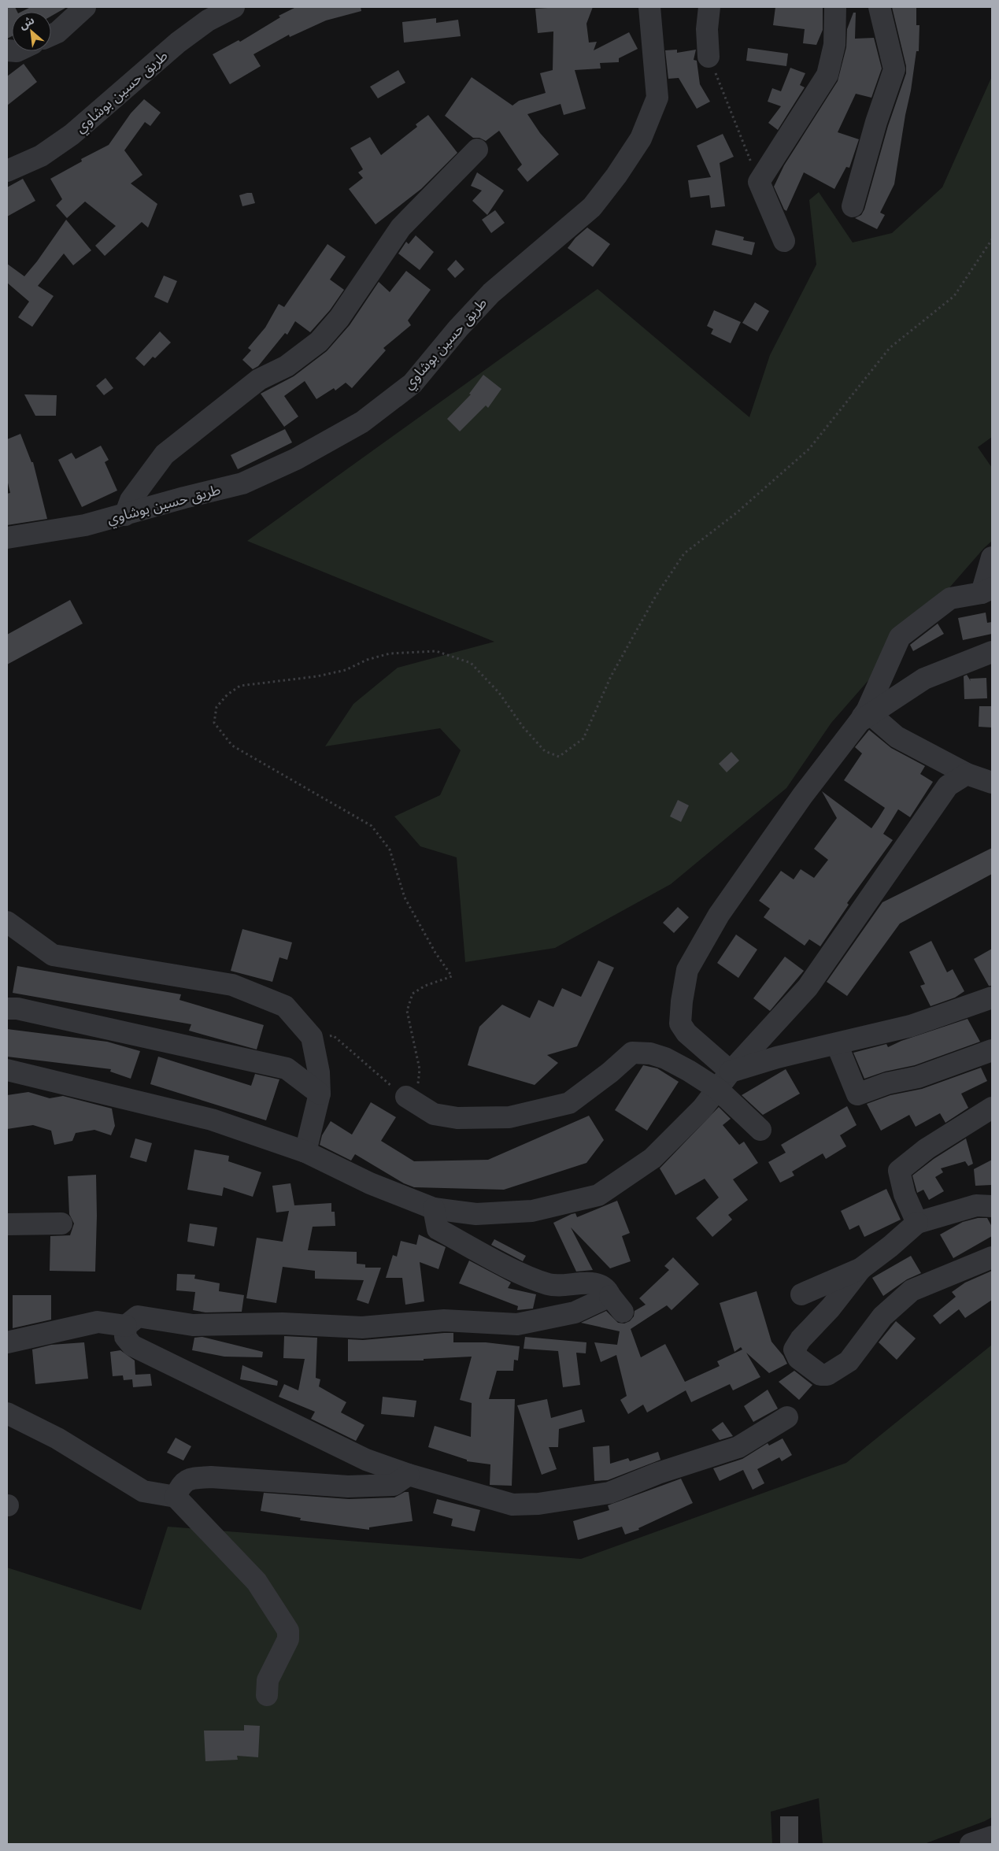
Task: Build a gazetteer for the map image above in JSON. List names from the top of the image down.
{
  "streets": {
    "street": ["طريق حسين بوشاوي"]
  },
  "north": "top left"
}
